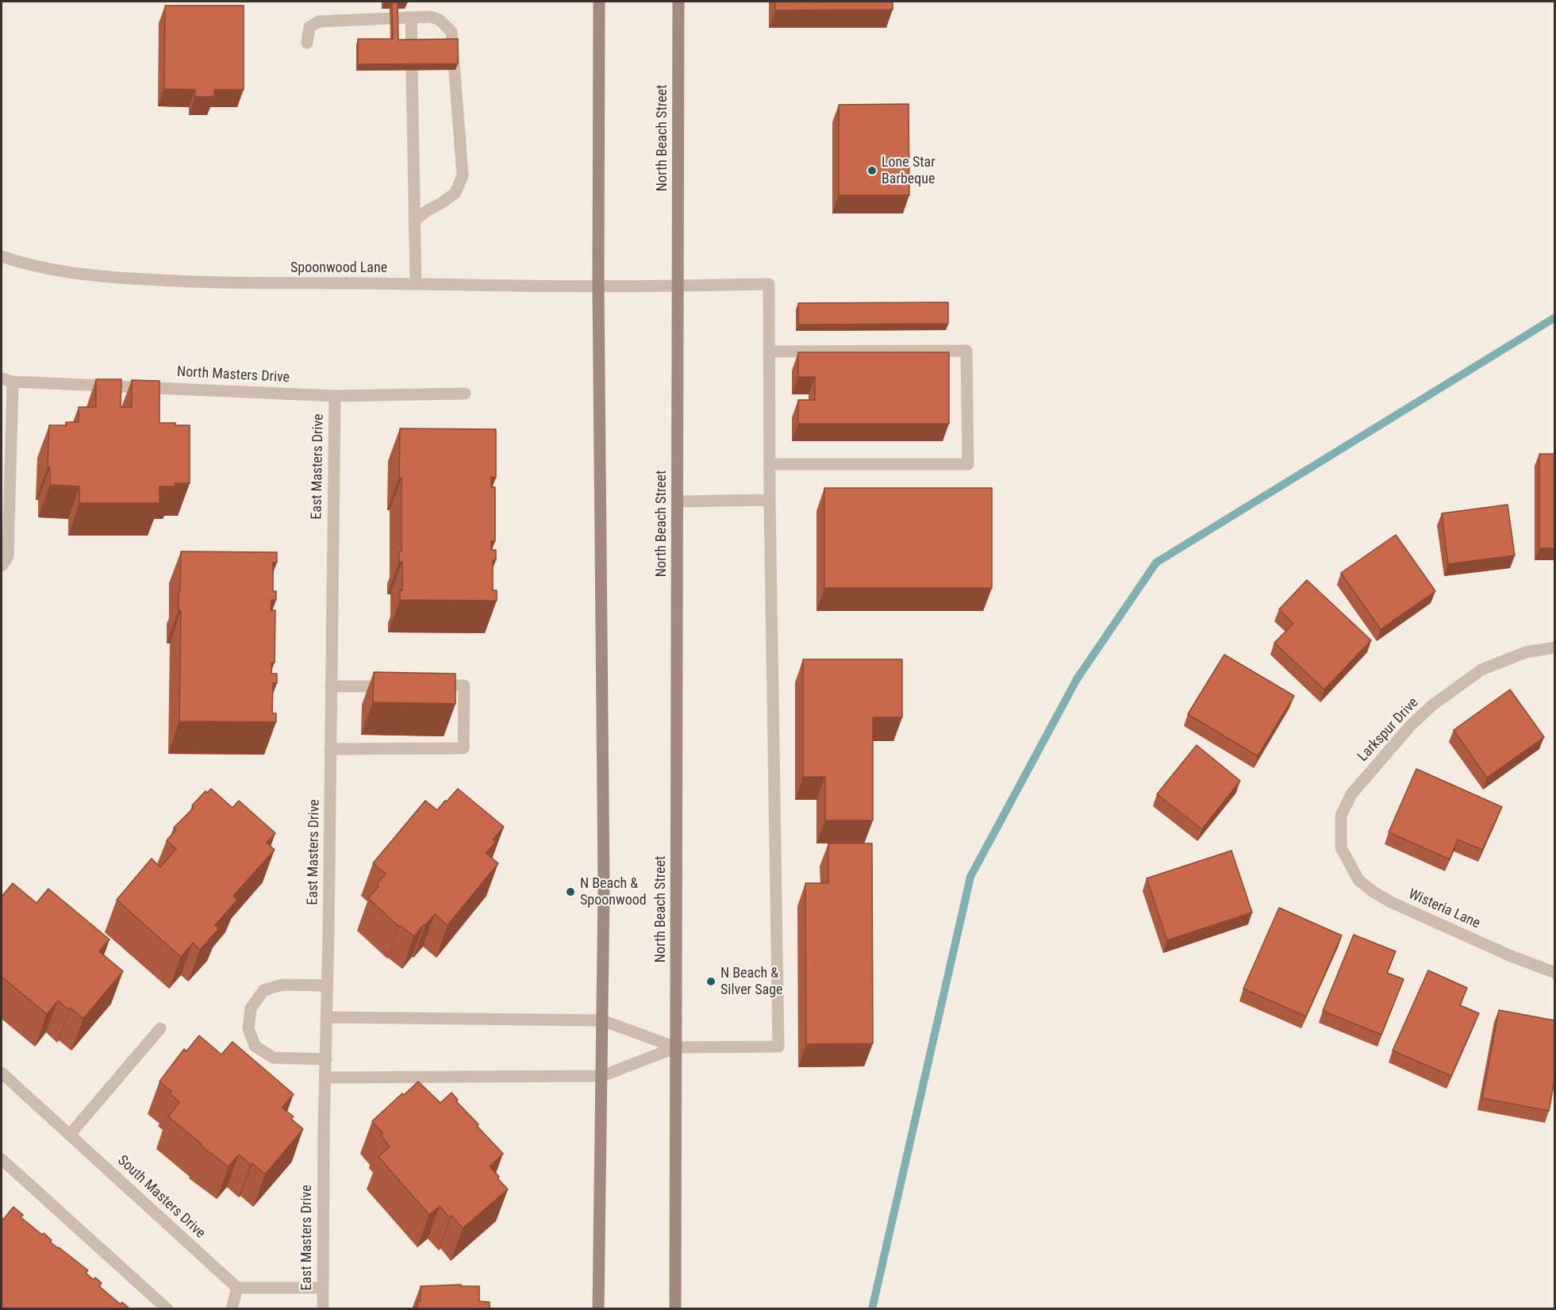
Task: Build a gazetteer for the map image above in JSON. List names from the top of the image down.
{
  "streets": {
    "main road": ["North Beach Street"],
    "street": [
      "Spoonwood Lane",
      "North Masters Drive",
      "East Masters Drive",
      "Larkspur Drive",
      "Wisteria Lane",
      "South Masters Drive"
    ]
  },
  "crossings": [
    ["North Beach Street", "Spoonwood Lane"],
    ["North Masters Drive", "East Masters Drive"],
    ["Larkspur Drive", "Wisteria Lane"]
  ],
  "places": ["Lone Star Barbeque", "N Beach & Spoonwood", "N Beach & Silver Sage"]
}
